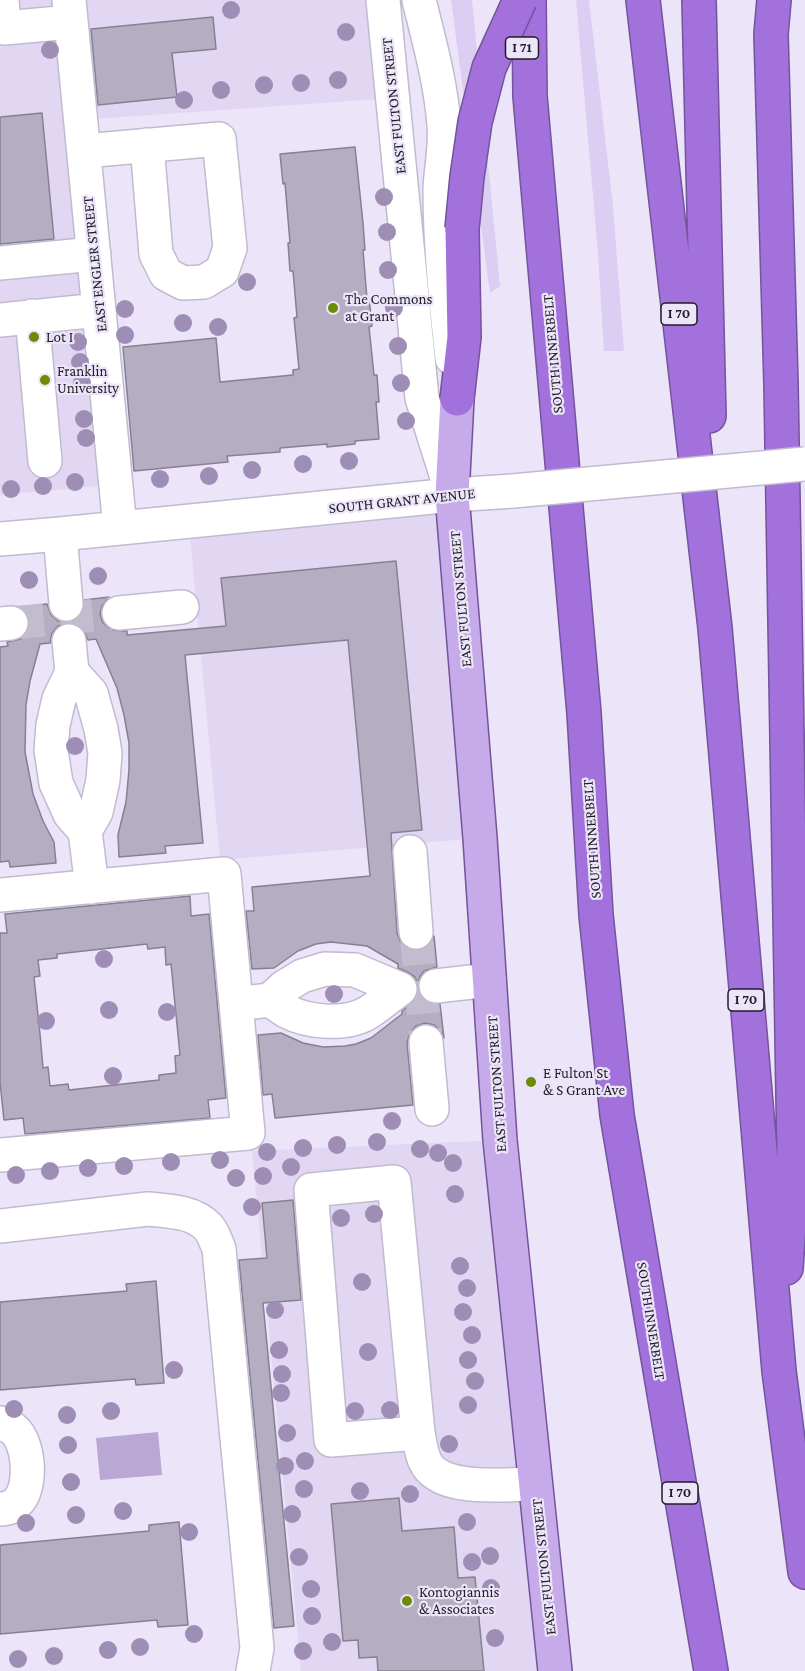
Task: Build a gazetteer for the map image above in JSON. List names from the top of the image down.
{
  "streets": {
    "highway": ["I 71", "I 70", "SOUTH INNERBELT"],
    "main road": ["EAST FULTON STREET"],
    "street": ["EAST ENGLER STREET", "SOUTH GRANT AVENUE"]
  },
  "crossings": [
    ["I 71", "SOUTH INNERBELT"],
    ["EAST FULTON STREET", "SOUTH GRANT AVENUE"],
    ["EAST ENGLER STREET", "SOUTH GRANT AVENUE"]
  ],
  "places": [
    "The Commons at Grant",
    "Lot I",
    "Franklin University",
    "E Fulton St & S Grant Ave",
    "Kontogiannis & Associates"
  ]
}
